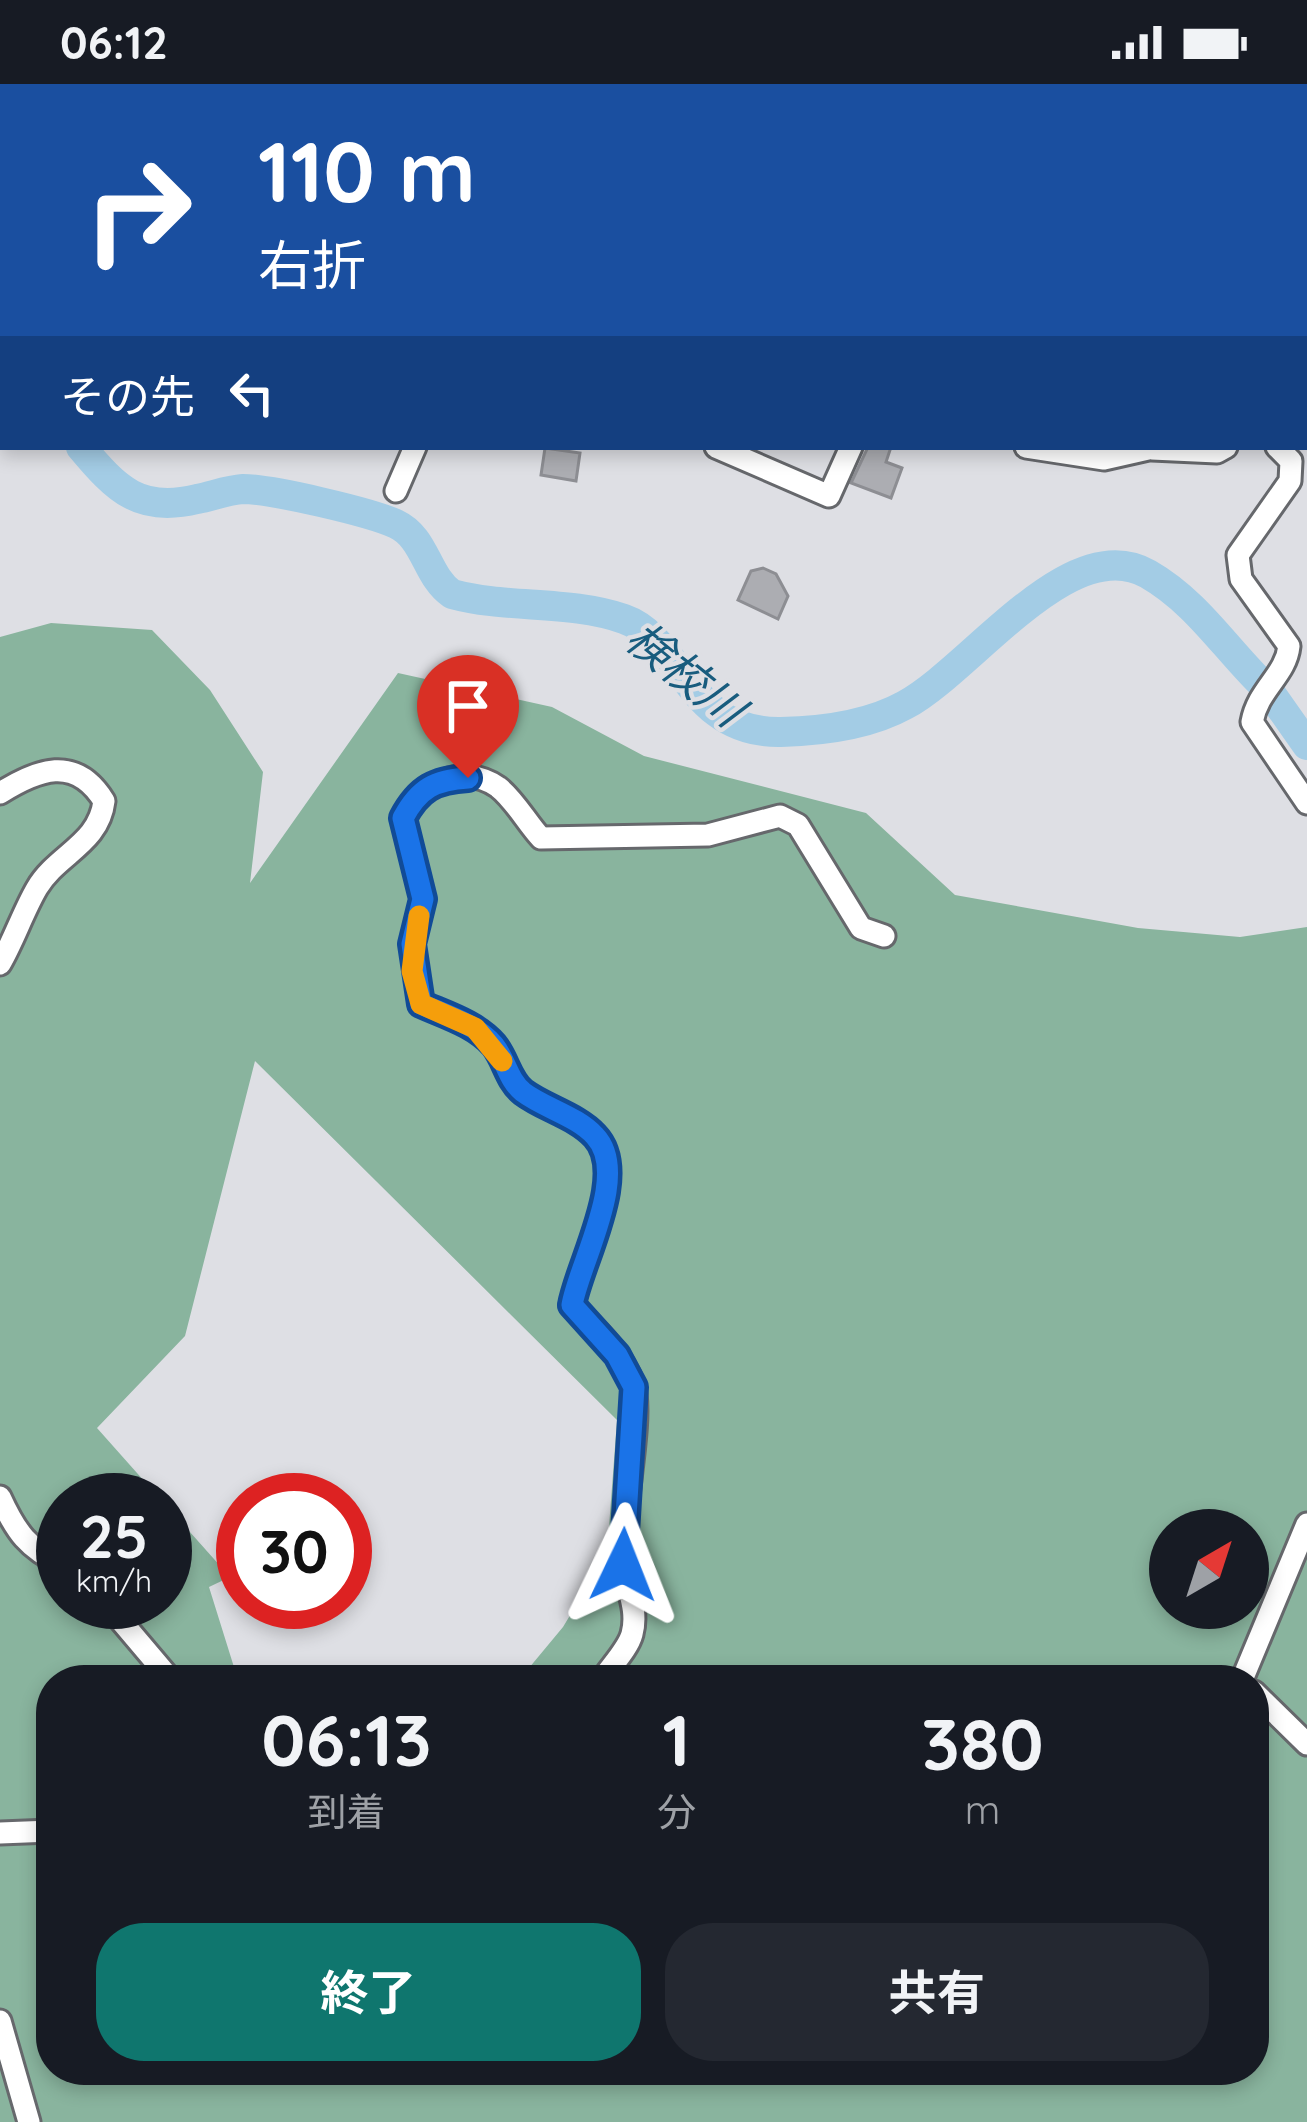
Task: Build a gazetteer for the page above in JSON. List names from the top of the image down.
{
  "water": ["検校川"],
  "north": "top right",
  "page": {
    "status": "06:12",
    "turn": ["110 m", "右折"],
    "then": "その先",
    "speed": "25 km/h",
    "limit": "30",
    "eta": [
      "06:13",
      "到着",
      "1",
      "分",
      "380",
      "m"
    ],
    "buttons": ["終了", "共有"]
  }
}
